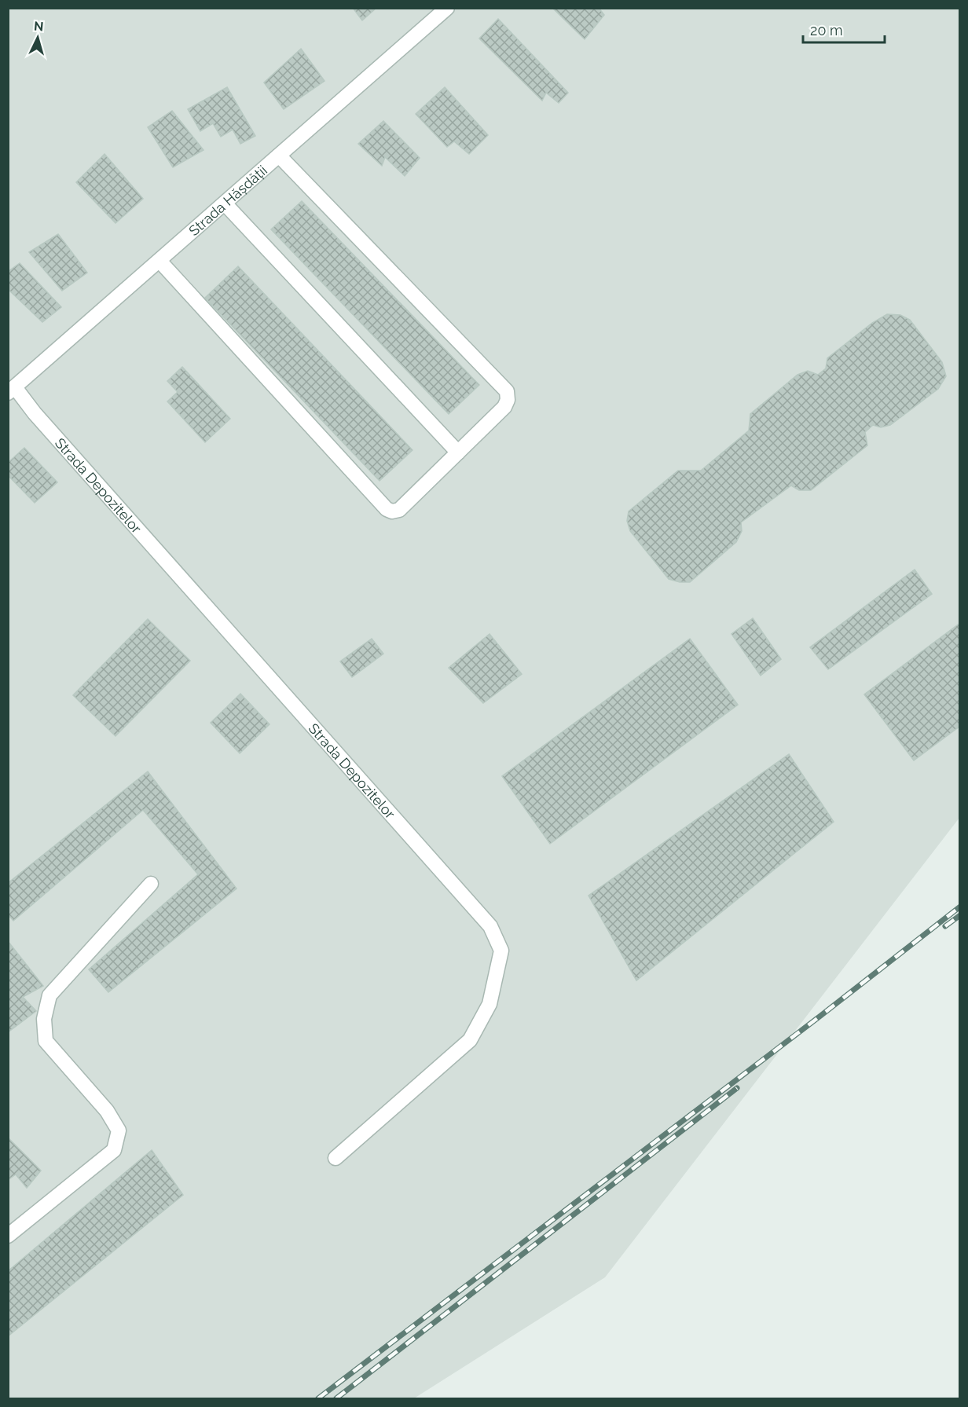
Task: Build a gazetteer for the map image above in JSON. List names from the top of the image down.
{
  "streets": {
    "street": ["Strada Hășdății", "Strada Depozitelor"]
  },
  "crossings": [
    ["Strada Hășdății", "Strada Depozitelor"]
  ],
  "scale_bar": "20 m",
  "north": "top"
}
